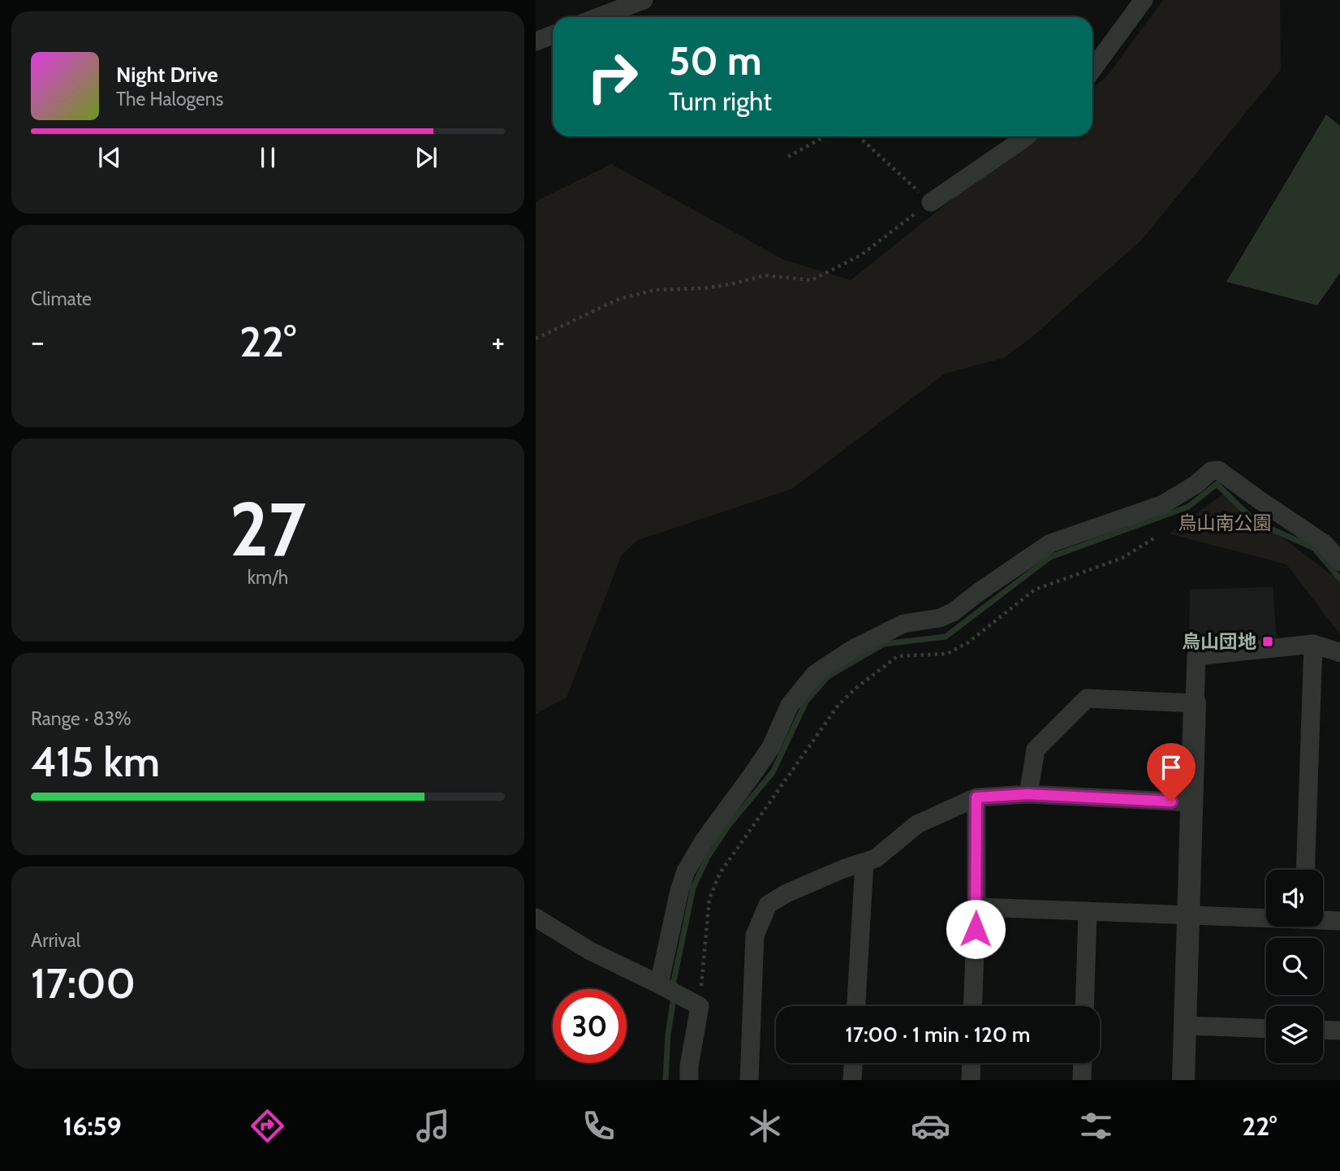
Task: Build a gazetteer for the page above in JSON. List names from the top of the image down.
{
  "parks": ["烏山南公園"],
  "places": {
    "transit": ["烏山団地"]
  },
  "page": {
    "turn": ["50 m", "Turn right"],
    "song": ["Night Drive", "The Halogens"],
    "tile": [
      "Climate",
      ["27", "km/h"],
      ["Range · 83%", "415 km"],
      ["Arrival", "17:00"]
    ],
    "heat": ["−", "22°", "+"],
    "limit": "30",
    "trip": "17:00 · 1 min · 120 m",
    "tabs": ["16:59", "22°"]
  }
}
